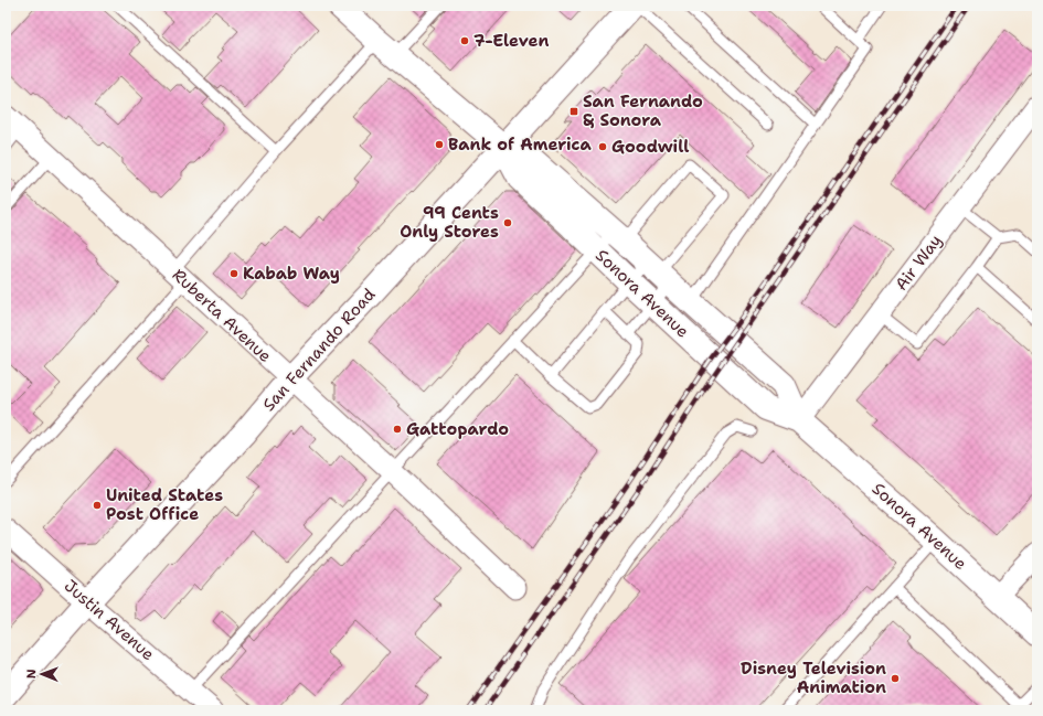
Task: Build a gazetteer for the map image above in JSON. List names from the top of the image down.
{
  "streets": {
    "main road": ["Sonora Avenue", "San Fernando Road"],
    "street": ["Air Way", "Ruberta Avenue", "Justin Avenue"]
  },
  "crossings": [
    ["Air Way", "Sonora Avenue"],
    ["Sonora Avenue", "San Fernando Road"],
    ["Ruberta Avenue", "San Fernando Road"],
    ["San Fernando Road", "Justin Avenue"]
  ],
  "places": {
    "other": [
      "7-Eleven",
      "Bank of America",
      "Goodwill",
      "99 Cents Only Stores",
      "Kabab Way",
      "Gattopardo",
      "United States Post Office",
      "Disney Television Animation"
    ],
    "transit": ["San Fernando & Sonora"]
  },
  "north": "left"
}
